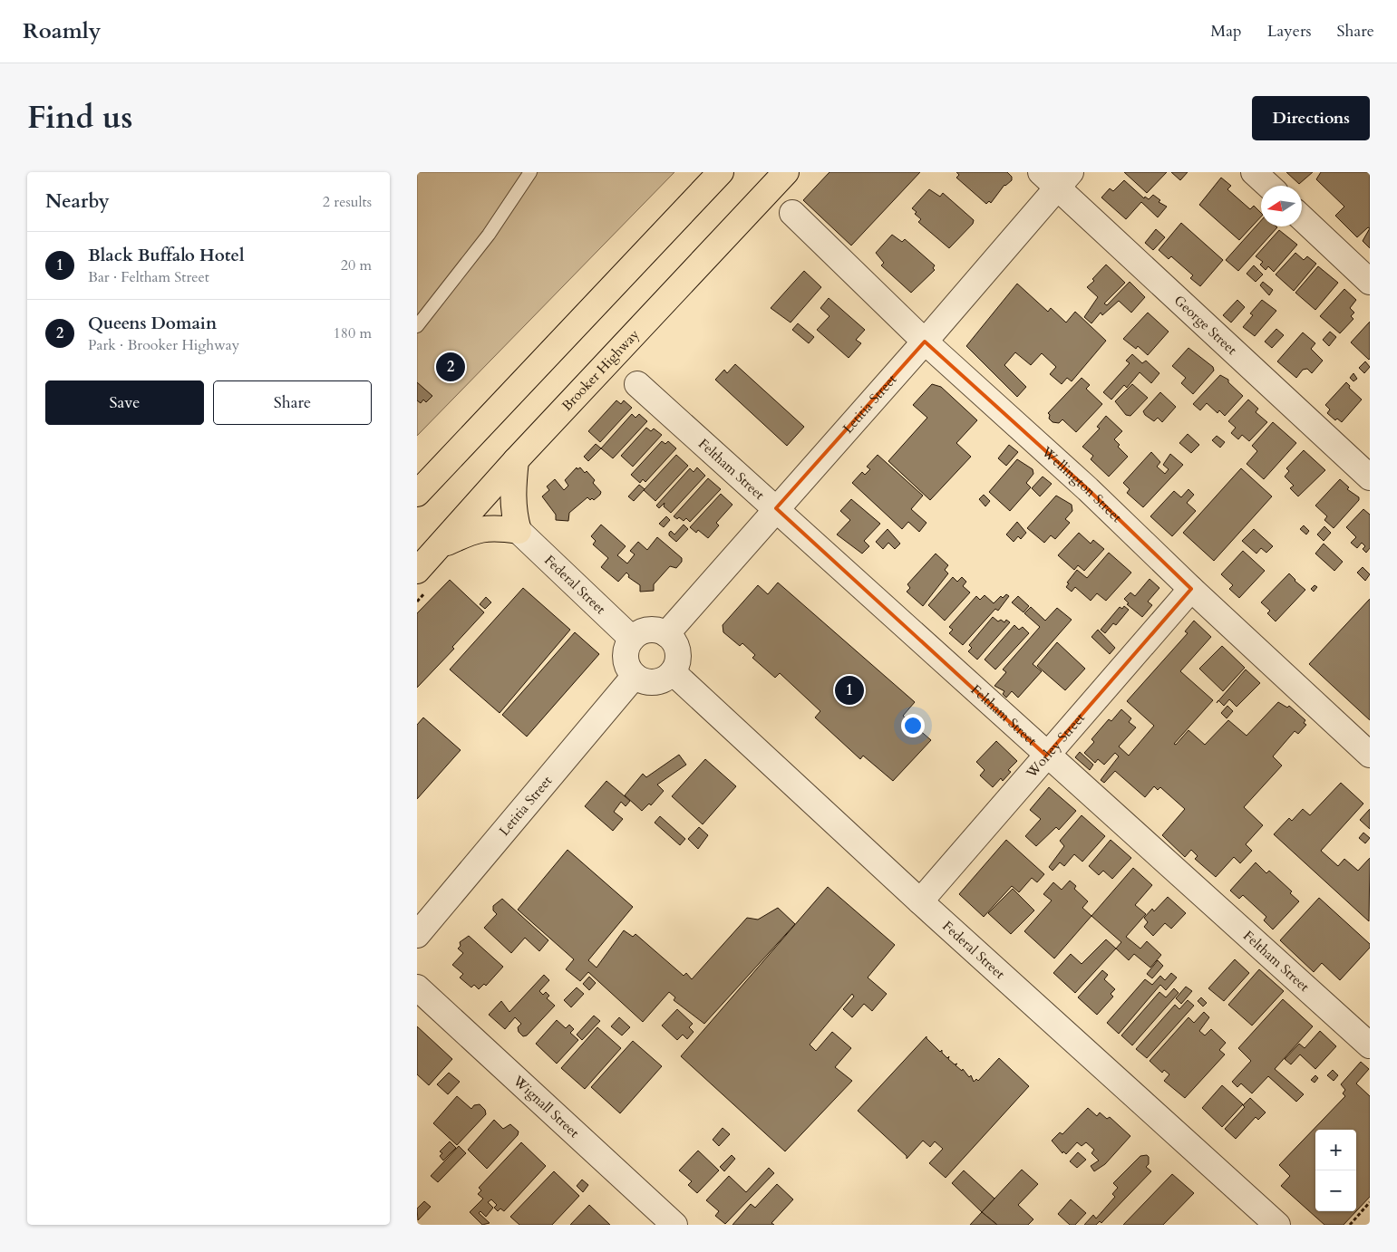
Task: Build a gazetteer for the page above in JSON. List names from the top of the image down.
{
  "streets": {
    "highway": ["Brooker Highway"],
    "street": [
      "George Street",
      "Letitia Street",
      "Feltham Street",
      "Wellington Street",
      "Federal Street",
      "Worley Street",
      "Wignall Street"
    ]
  },
  "crossings": [
    ["George Street", "Letitia Street"],
    ["Letitia Street", "Feltham Street"],
    ["Letitia Street", "Wellington Street"],
    ["Letitia Street", "Federal Street"],
    ["Feltham Street", "Worley Street"],
    ["Wellington Street", "Worley Street"],
    ["Federal Street", "Worley Street"]
  ],
  "north": "left",
  "page": {
    "header": "Roamly",
    "nav": ["Map", "Layers", "Share"],
    "title": "Find us",
    "buttons": [
      "Directions",
      ["Save", "Share"]
    ],
    "heading": ["Nearby", "2 results"],
    "list": [
      {
        "mark": "1",
        "name": "Black Buffalo Hotel",
        "note": "Bar · Feltham Street",
        "value": "20 m"
      },
      {
        "mark": "2",
        "name": "Queens Domain",
        "note": "Park · Brooker Highway",
        "value": "180 m"
      }
    ],
    "pins": ["2", "1"],
    "map_buttons": ["+", "−"]
  }
}
